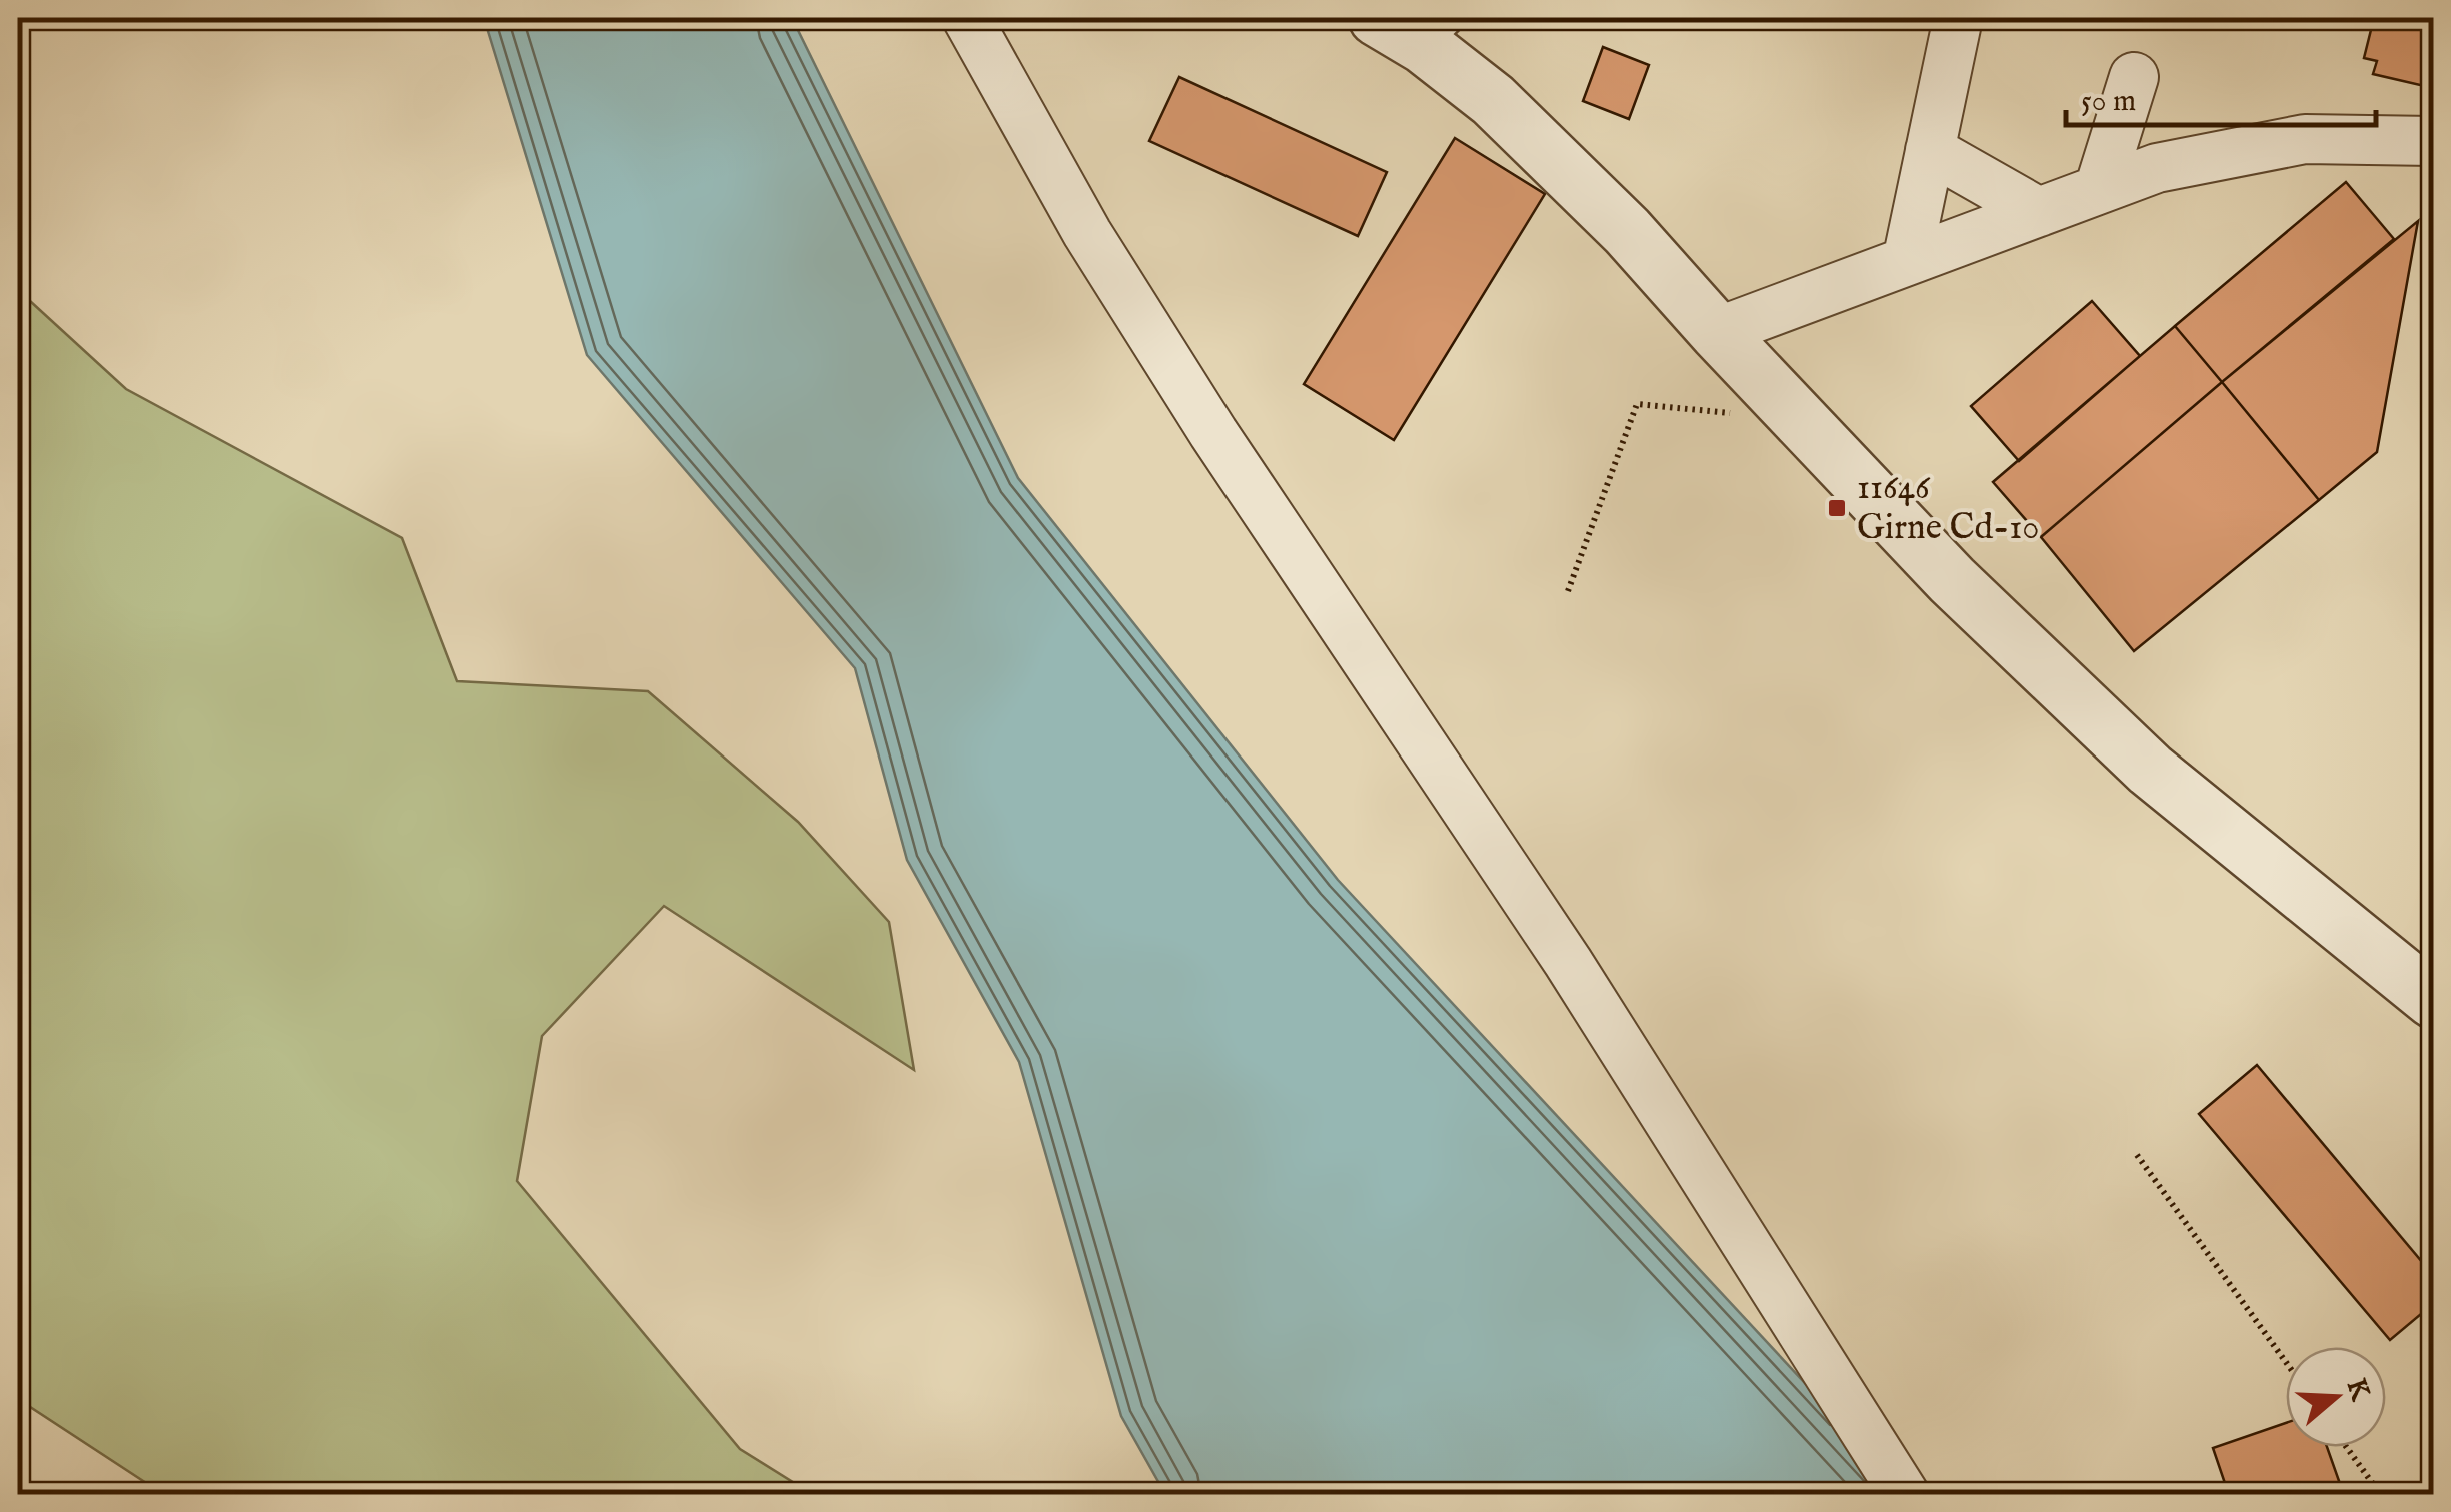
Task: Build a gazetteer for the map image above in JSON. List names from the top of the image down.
{
  "places": {
    "transit": ["11646 Girne Cd-10"]
  },
  "scale_bar": "50 m",
  "north": "right"
}
